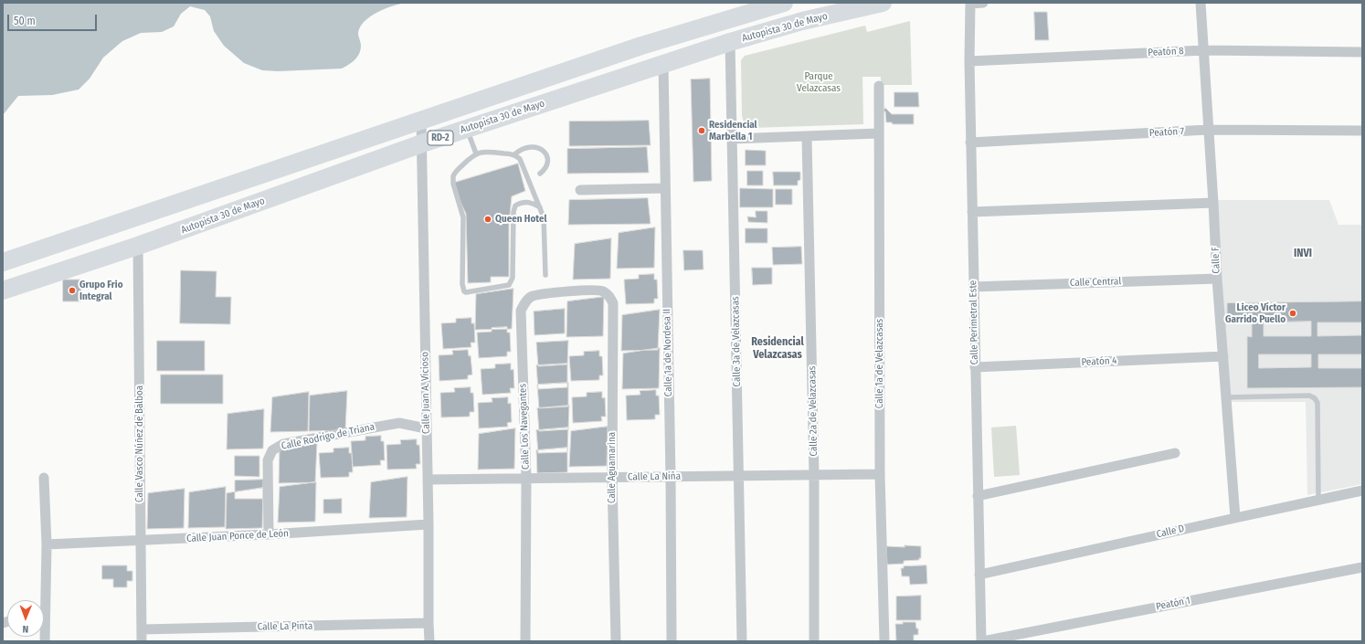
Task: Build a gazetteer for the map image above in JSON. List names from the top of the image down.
{
  "streets": {
    "highway": ["Autopista 30 de Mayo", "RD-2"],
    "street": [
      "Peatón 8",
      "Peatón 7",
      "Calle F",
      "Calle Central",
      "Calle Perimetral Este",
      "Calle 3a de Velazcasas",
      "Calle 1a de Nordesa II",
      "Peatón 4",
      "Calle 1a de Velazcasas",
      "Calle Juan A. Vicioso",
      "Calle 2a de Velazcasas",
      "Calle Los Navegantes",
      "Calle Rodrigo de Triana",
      "Calle Vasco Núñez de Balboa",
      "Calle Aguamarina",
      "Calle La Niña",
      "Calle D",
      "Calle Juan Ponce de León",
      "Peatón 1",
      "Calle La Pinta"
    ]
  },
  "crossings": [
    ["Autopista 30 de Mayo", "Calle 3a de Velazcasas"],
    ["Autopista 30 de Mayo", "Calle 1a de Nordesa II"],
    ["Autopista 30 de Mayo", "Calle Juan A. Vicioso"],
    ["Autopista 30 de Mayo", "Calle Vasco Núñez de Balboa"],
    ["Peatón 8", "Calle F"],
    ["Peatón 8", "Calle Perimetral Este"],
    ["Peatón 7", "Calle F"],
    ["Peatón 7", "Calle Perimetral Este"],
    ["RD-2", "Calle Juan A. Vicioso"],
    ["Calle F", "Calle Central"],
    ["Calle F", "Peatón 4"],
    ["Calle F", "Calle D"],
    ["Calle Central", "Calle Perimetral Este"],
    ["Calle Perimetral Este", "Peatón 4"],
    ["Calle Perimetral Este", "Calle D"],
    ["Calle Perimetral Este", "Peatón 1"],
    ["Calle 3a de Velazcasas", "Calle La Niña"],
    ["Calle 1a de Nordesa II", "Calle La Niña"],
    ["Calle 1a de Velazcasas", "Calle La Niña"],
    ["Calle Juan A. Vicioso", "Calle Rodrigo de Triana"],
    ["Calle Juan A. Vicioso", "Calle La Niña"],
    ["Calle Juan A. Vicioso", "Calle Juan Ponce de León"],
    ["Calle Juan A. Vicioso", "Calle La Pinta"],
    ["Calle 2a de Velazcasas", "Calle La Niña"],
    ["Calle Los Navegantes", "Calle Aguamarina"],
    ["Calle Los Navegantes", "Calle La Niña"],
    ["Calle Rodrigo de Triana", "Calle Juan Ponce de León"],
    ["Calle Vasco Núñez de Balboa", "Calle Juan Ponce de León"],
    ["Calle Vasco Núñez de Balboa", "Calle La Pinta"],
    ["Calle Aguamarina", "Calle La Niña"]
  ],
  "districts": ["INVI", "Residencial Velazcasas"],
  "parks": ["Parque Velazcasas"],
  "places": [
    "Residencial Marbella 1",
    "Queen Hotel",
    "Grupo Frio Integral",
    "Liceo Víctor Garrido Puello"
  ],
  "scale_bar": "50 m",
  "north": "bottom"
}
